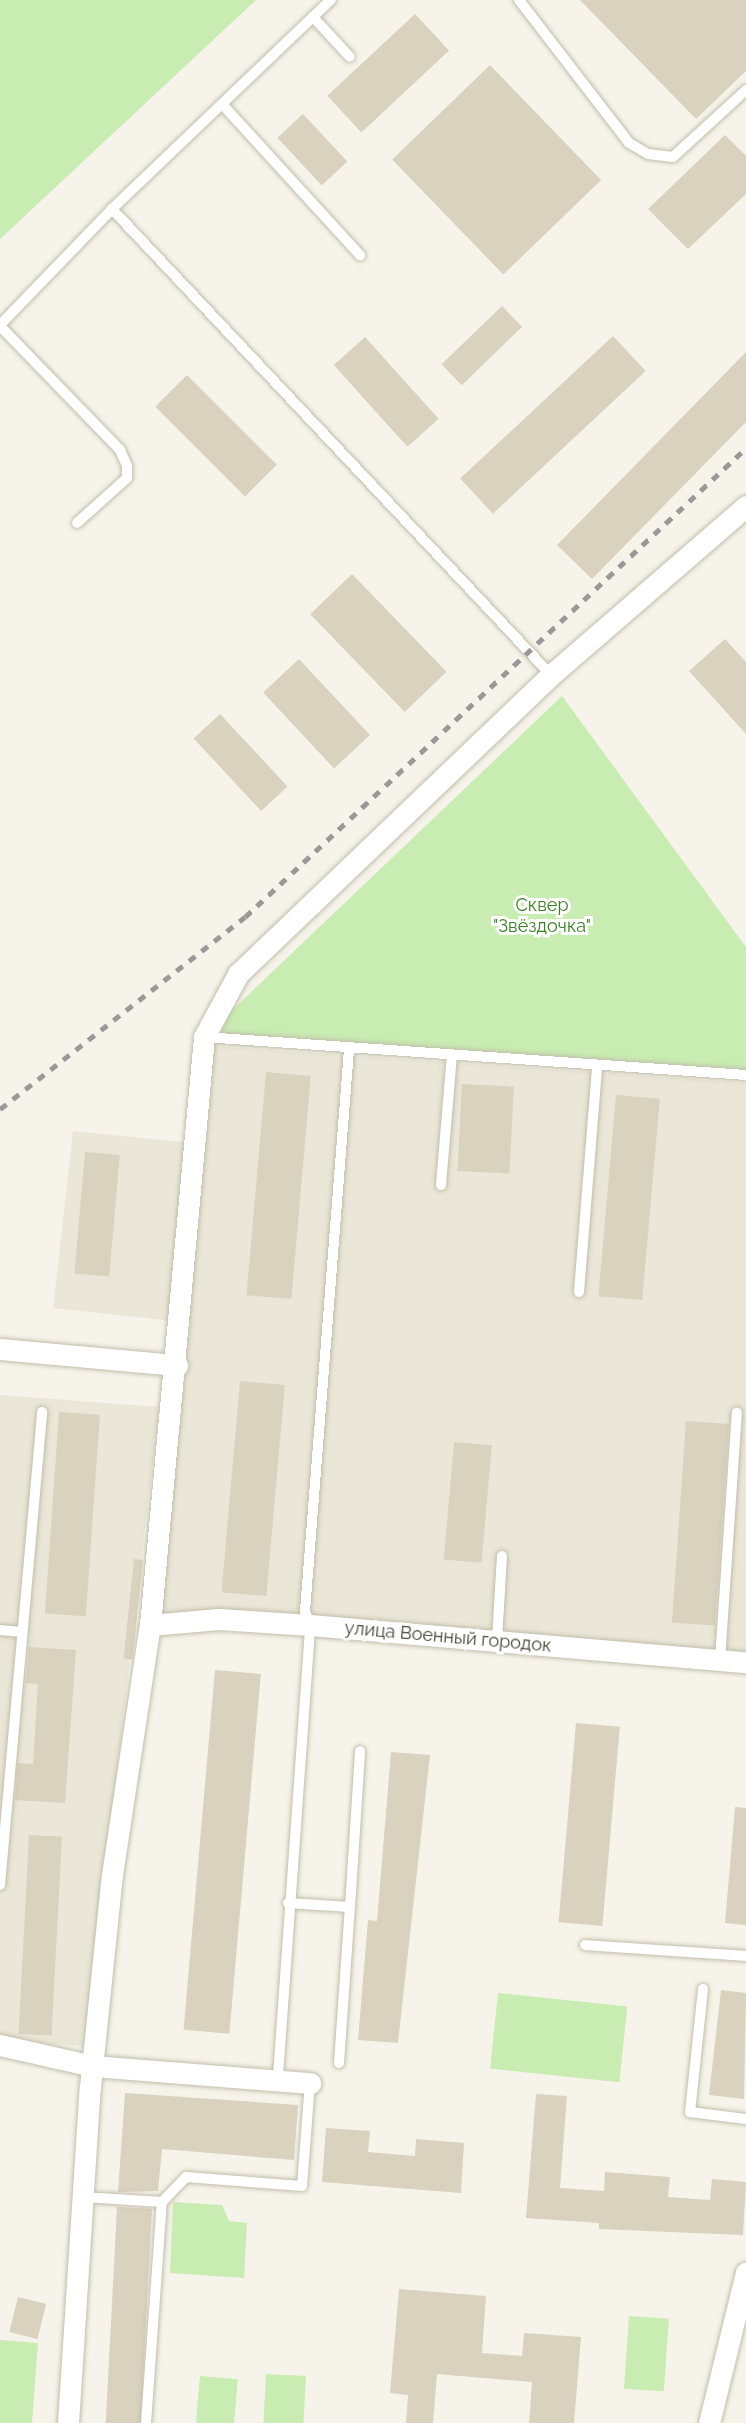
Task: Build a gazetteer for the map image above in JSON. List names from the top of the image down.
{
  "streets": {
    "street": ["улица Военный городок"]
  },
  "parks": ["Сквер \"Звёздочка\""]
}
